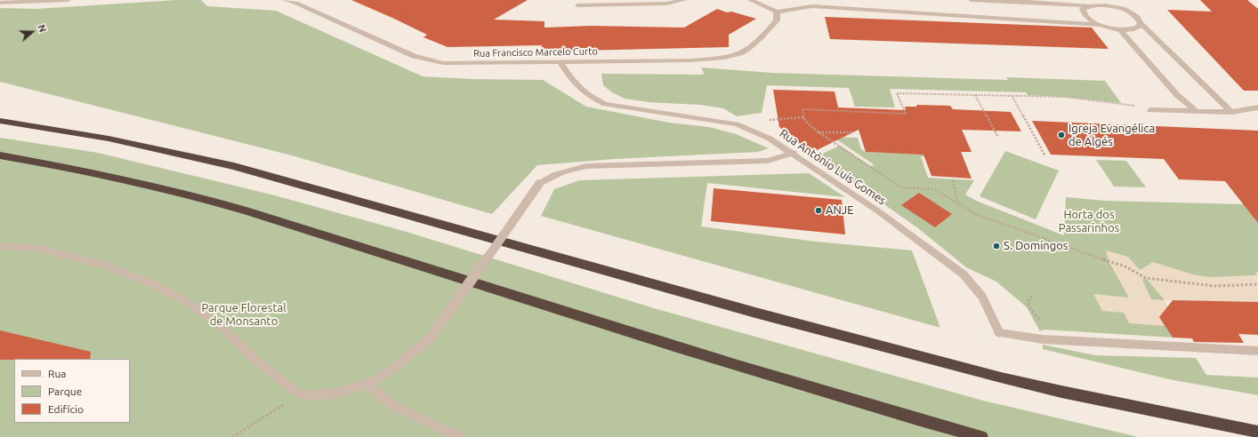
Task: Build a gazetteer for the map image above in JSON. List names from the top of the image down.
{
  "streets": {
    "street": ["Rua Francisco Marcelo Curto", "Rua António Luis Gomes"]
  },
  "crossings": [
    ["Rua Francisco Marcelo Curto", "Rua António Luis Gomes"]
  ],
  "parks": ["Horta dos Passarinhos", "Parque Florestal de Monsanto"],
  "places": ["Igreja Evangélica de Algés", "ANJE", "S. Domingos"],
  "legend": ["Rua", "Parque", "Edifício"],
  "north": "right"
}
